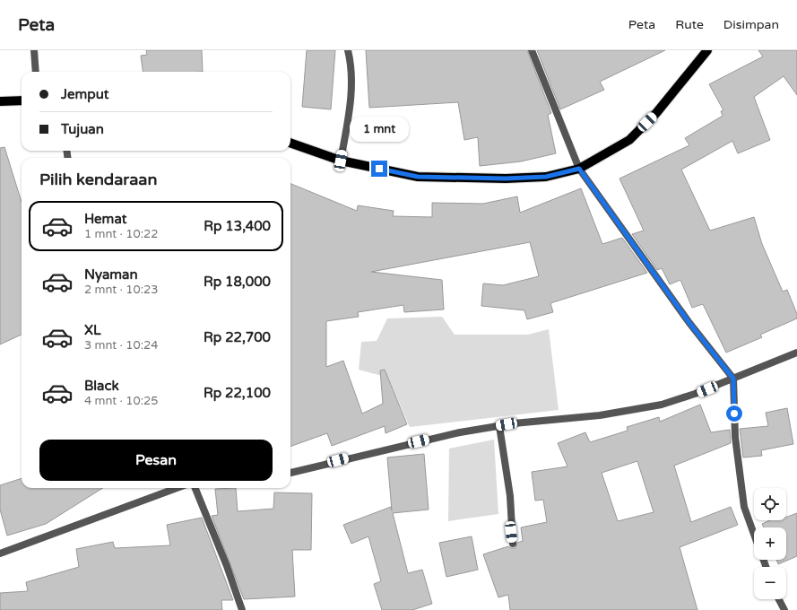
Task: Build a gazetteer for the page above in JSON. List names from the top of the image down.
{
  "page": {
    "header": "Peta",
    "nav": ["Peta", "Rute", "Disimpan"],
    "banner": ["Jemput", "Tujuan"],
    "bubble": "1 mnt",
    "heading": "Pilih kendaraan",
    "list": [
      {
        "name": "Hemat",
        "note": "1 mnt · 10:22",
        "value": "Rp 13,400"
      },
      {
        "name": "Nyaman",
        "note": "2 mnt · 10:23",
        "value": "Rp 18,000"
      },
      {
        "name": "XL",
        "note": "3 mnt · 10:24",
        "value": "Rp 22,700"
      },
      {
        "name": "Black",
        "note": "4 mnt · 10:25",
        "value": "Rp 22,100"
      }
    ],
    "buttons": "Pesan",
    "map_buttons": ["+", "−"]
  }
}
